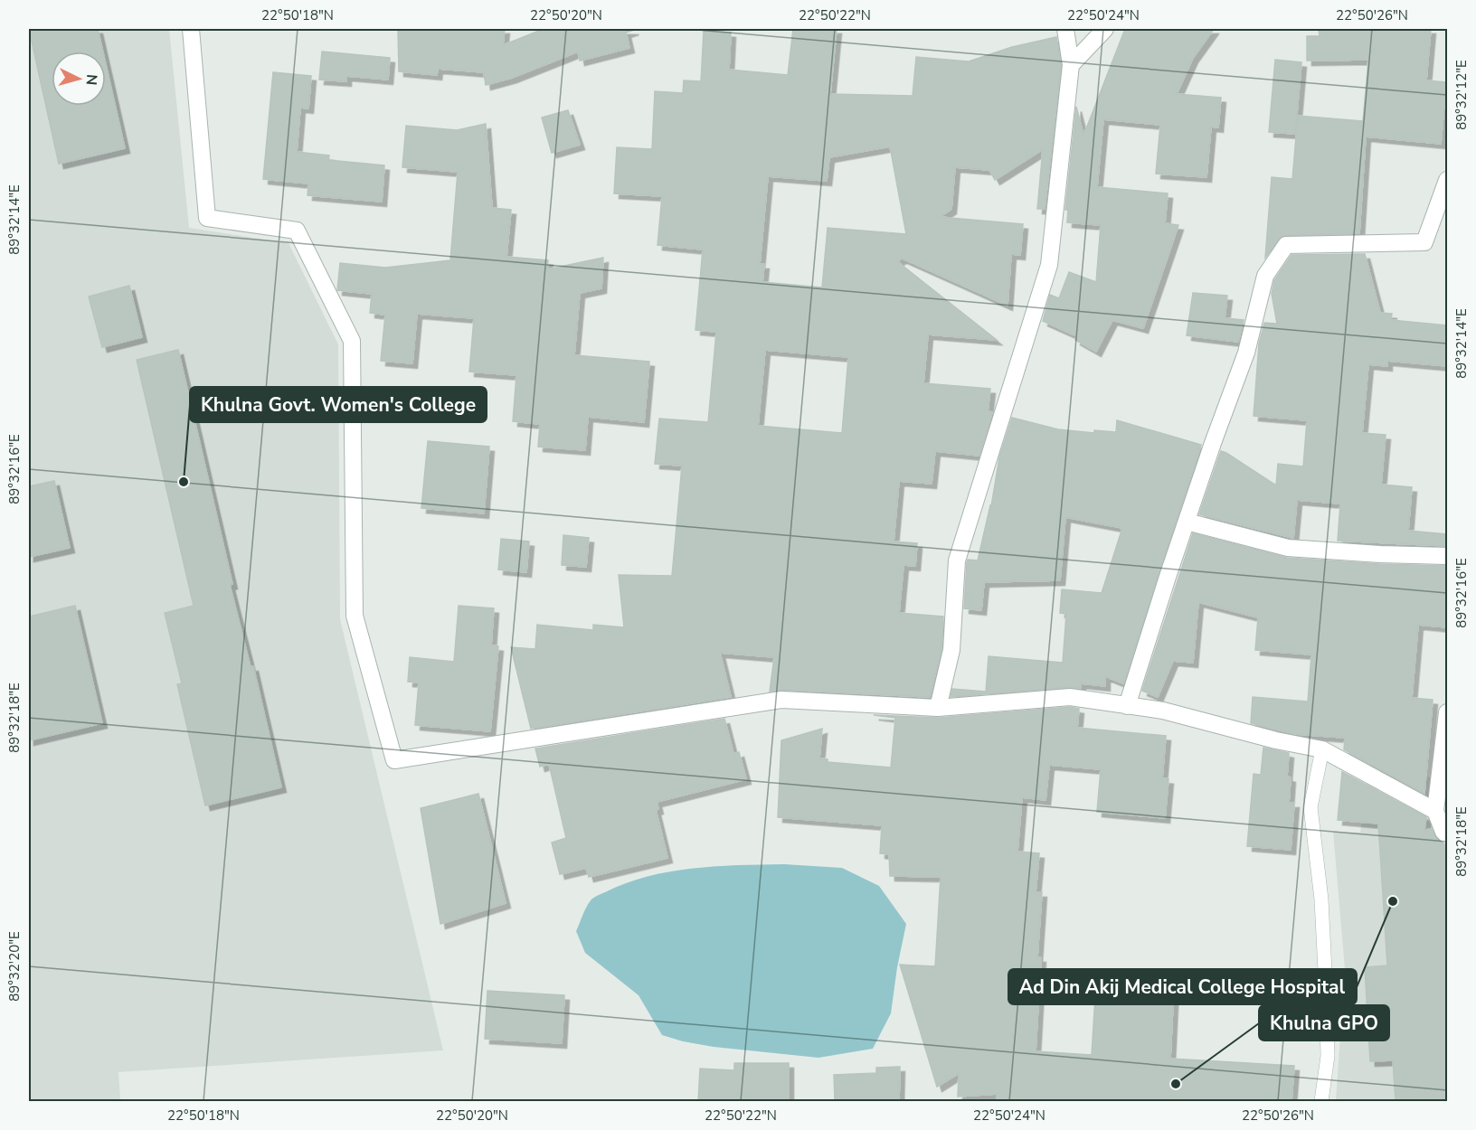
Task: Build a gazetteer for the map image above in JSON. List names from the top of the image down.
{
  "places": ["Khulna Govt. Women's College", "Ad Din Akij Medical College Hospital", "Khulna GPO"],
  "north": "right",
  "coordinates": [
    "22°50'18\"N",
    "22°50'20\"N",
    "22°50'22\"N",
    "22°50'24\"N",
    "22°50'26\"N",
    "89°32'12\"E",
    "89°32'14\"E",
    "89°32'16\"E",
    "89°32'18\"E",
    "89°32'20\"E"
  ]
}
